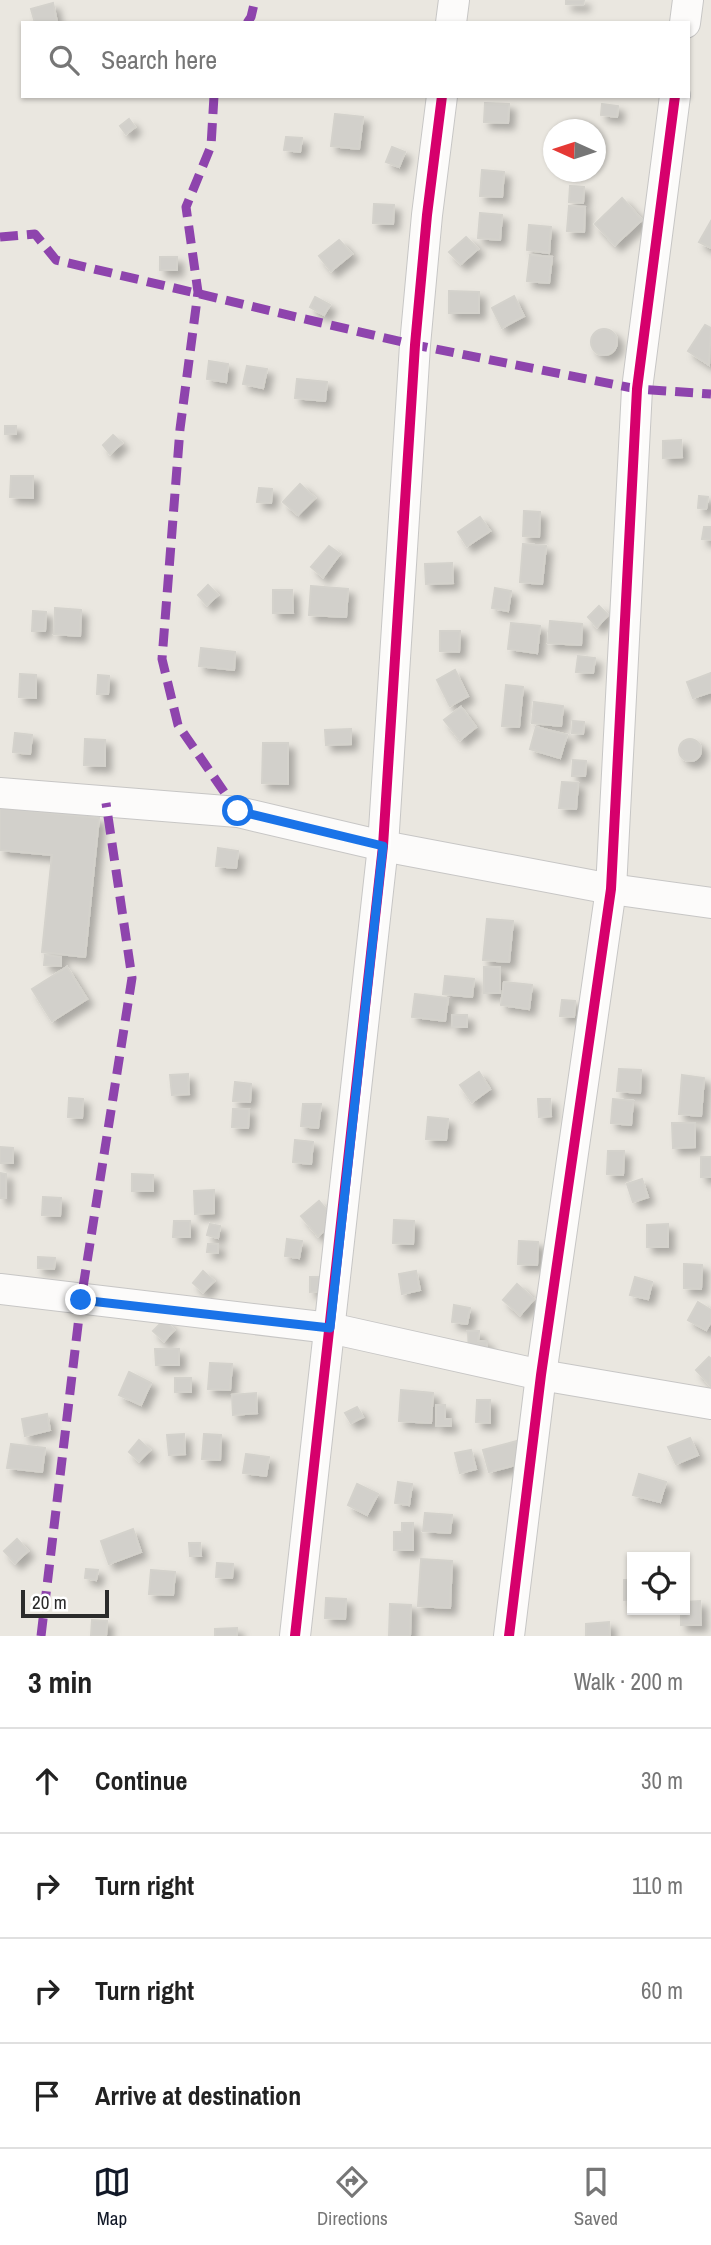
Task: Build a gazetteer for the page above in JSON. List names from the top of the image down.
{
  "scale_bar": "20 m",
  "north": "left",
  "page": {
    "search": "Search here",
    "scale": "20 m",
    "heading": ["3 min", "Walk · 200 m"],
    "list": [
      ["Continue", "30 m"],
      ["Turn right", "110 m"],
      ["Turn right", "60 m"],
      "Arrive at destination"
    ],
    "nav": ["Map", "Directions", "Saved"]
  }
}
